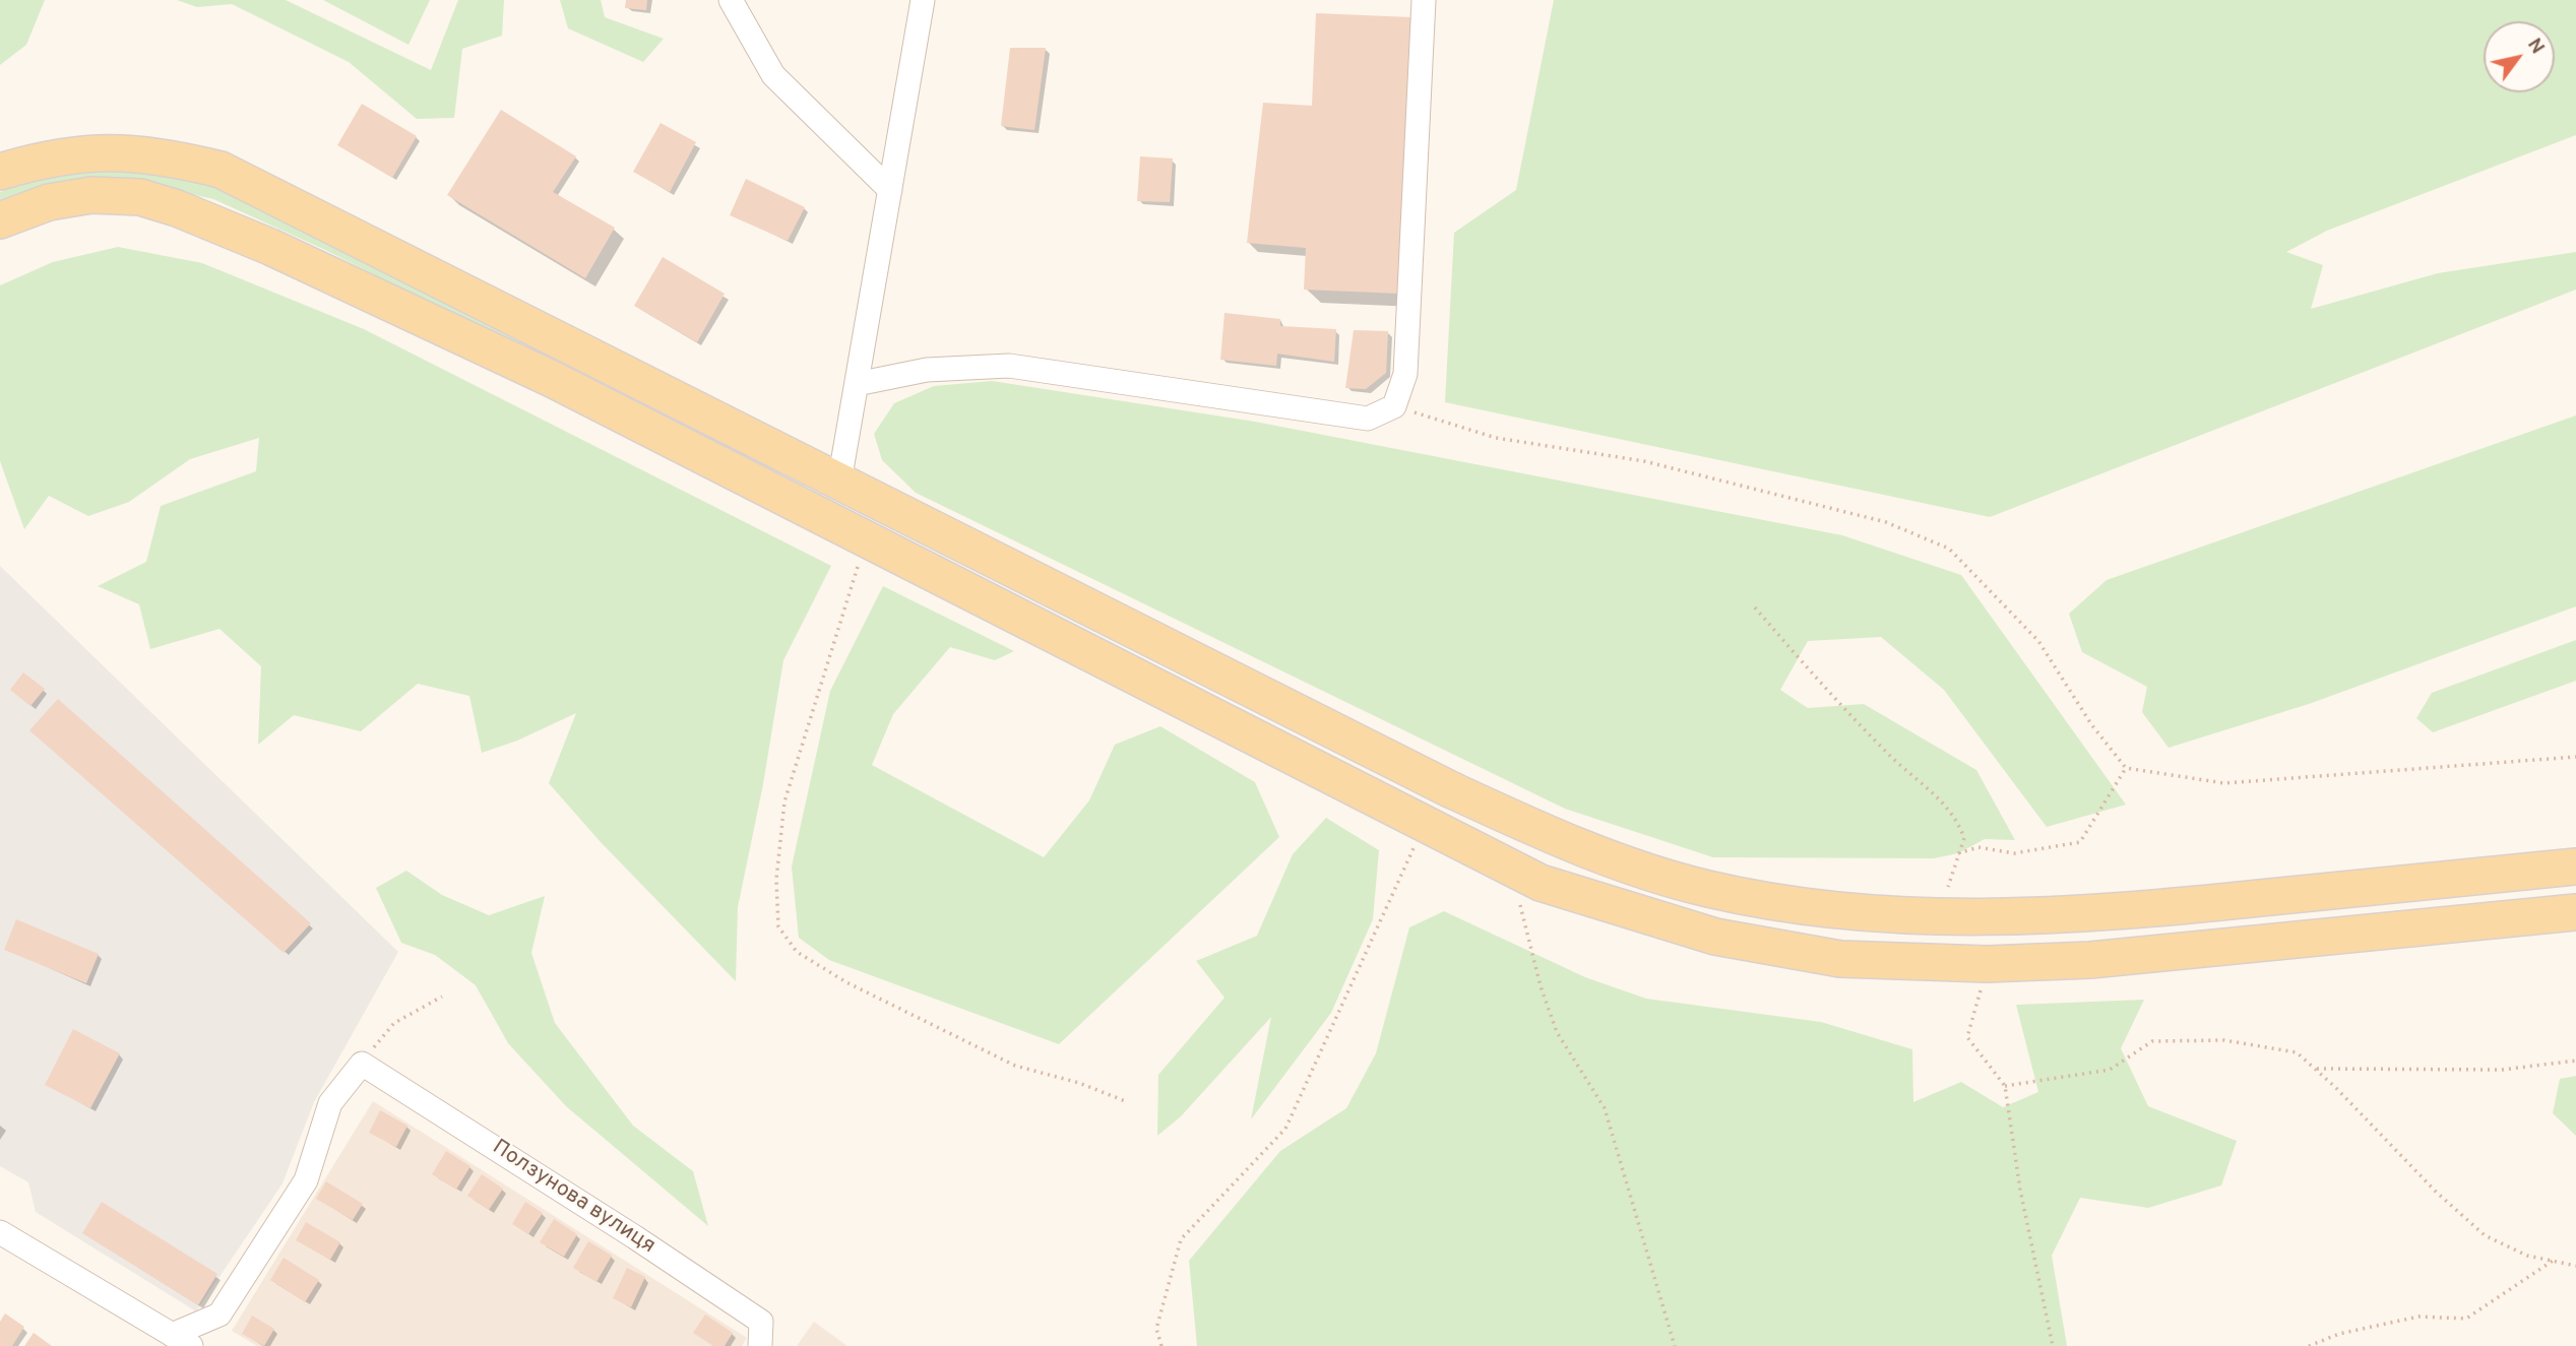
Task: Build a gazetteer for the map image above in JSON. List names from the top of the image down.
{
  "streets": {
    "street": ["Ползунова вулиця"]
  },
  "north": "top right"
}
